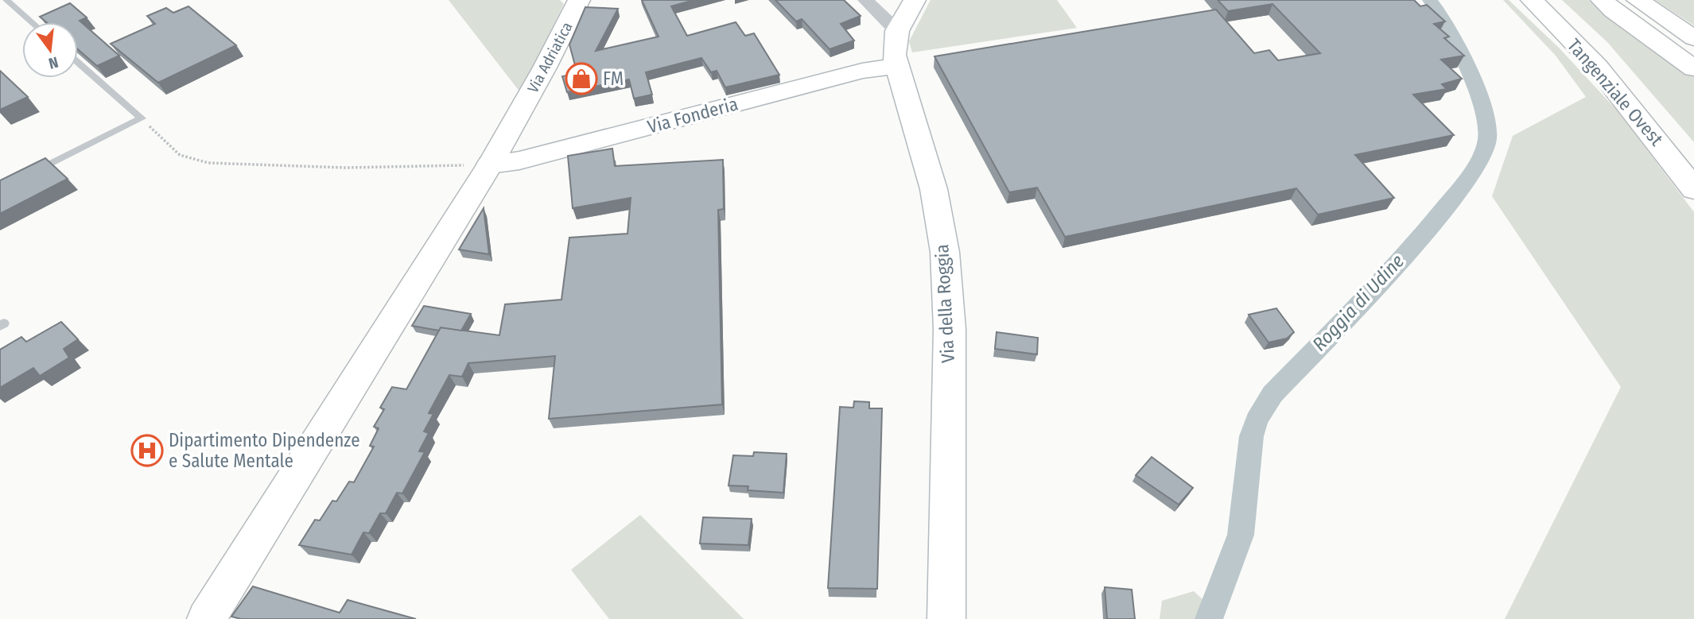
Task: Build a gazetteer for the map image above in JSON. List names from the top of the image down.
{
  "streets": {
    "main road": [
      "Via Adriatica",
      "Tangenziale Ovest",
      "Via Fonderia",
      "Via della Roggia"
    ]
  },
  "crossings": [
    ["Via Adriatica", "Via Fonderia"],
    ["Via Fonderia", "Via della Roggia"]
  ],
  "water": ["Roggia di Udine"],
  "places": {
    "shop": ["FM"],
    "hospital": ["Dipartimento Dipendenze e Salute Mentale"]
  },
  "north": "bottom"
}
